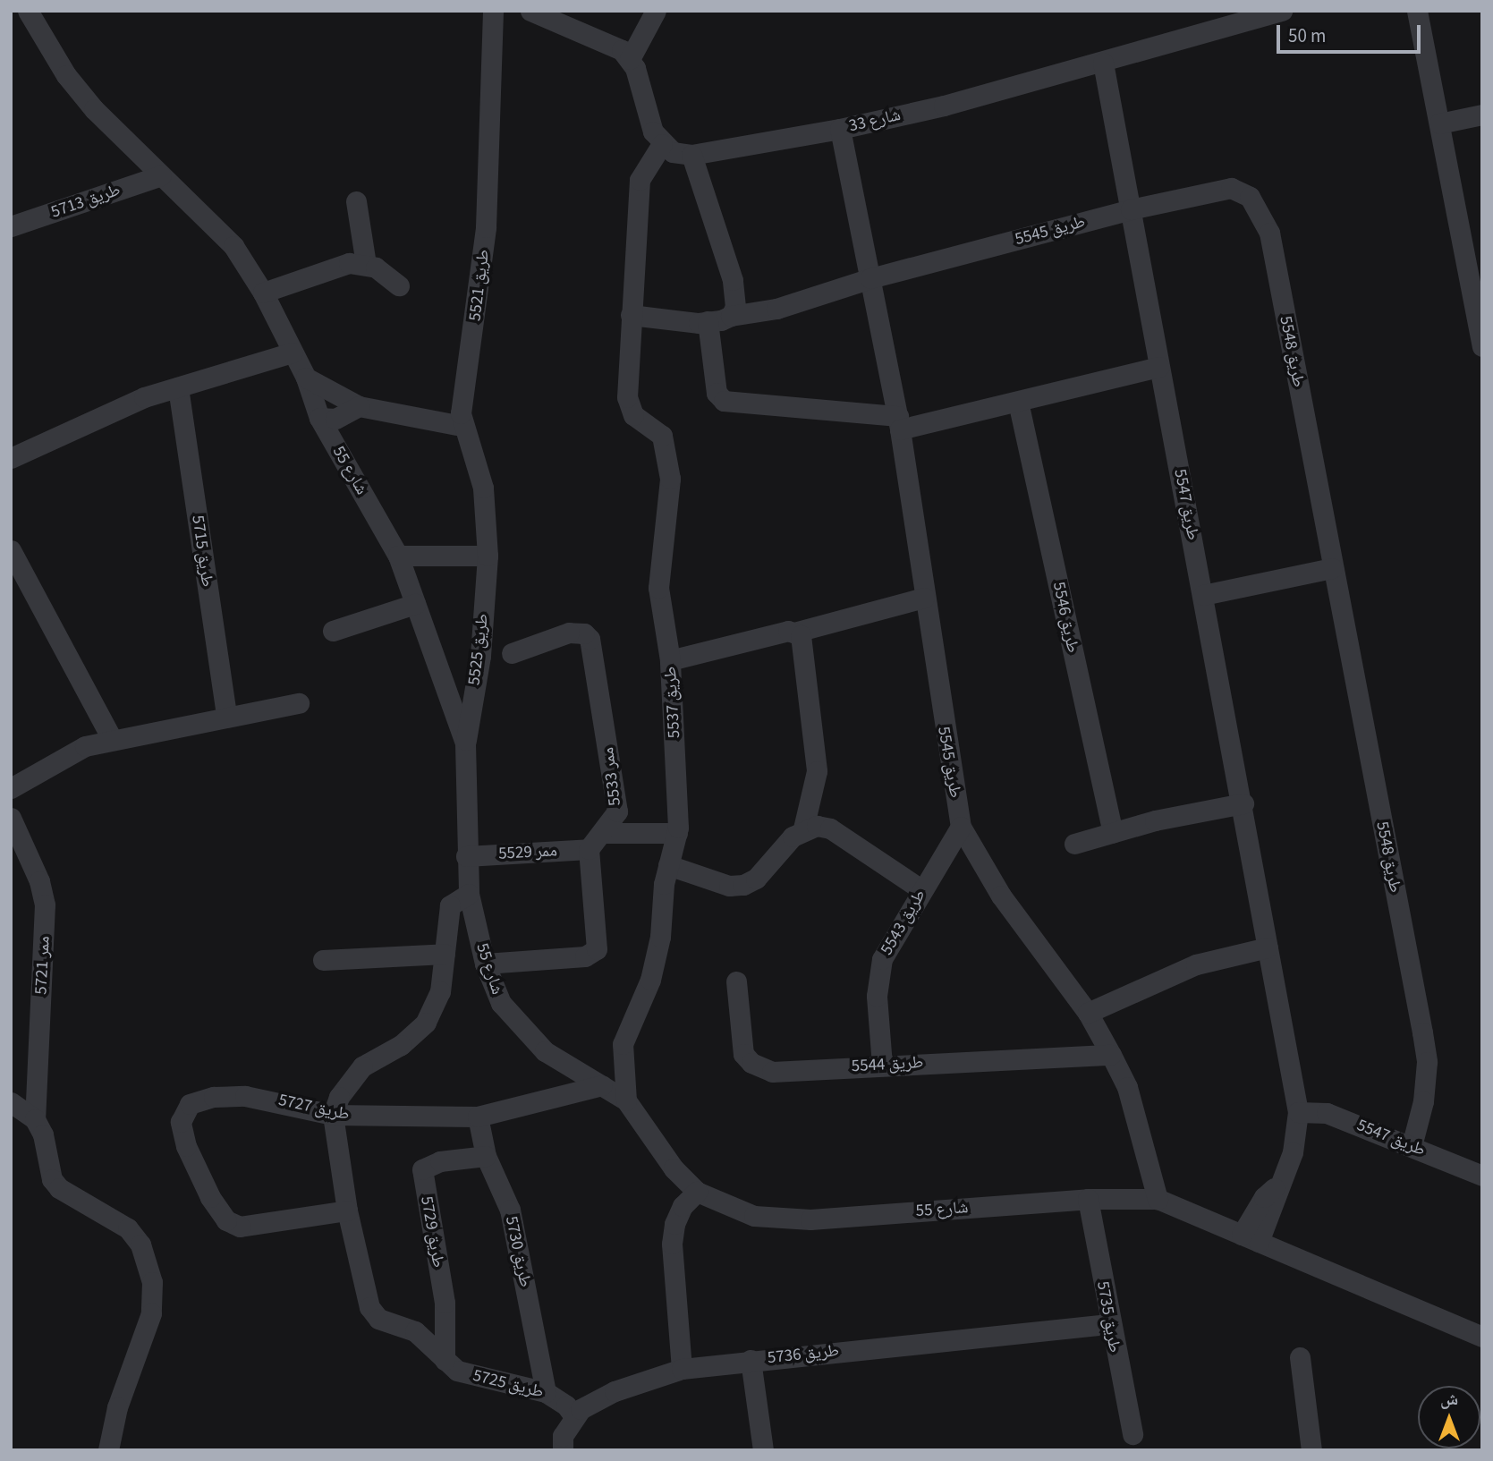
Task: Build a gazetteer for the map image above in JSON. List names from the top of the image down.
{
  "streets": {
    "street": [
      "شارع 33",
      "طريق 5713",
      "طريق 5545",
      "طريق 5521",
      "طريق 5548",
      "شارع 55",
      "طريق 5547",
      "طريق 5715",
      "طريق 5546",
      "طريق 5525",
      "طريق 5537",
      "ممر 5533",
      "ممر 5529",
      "طريق 5543",
      "ممر 5721",
      "طريق 5544",
      "طريق 5727",
      "طريق 5729",
      "طريق 5730",
      "طريق 5735",
      "طريق 5736",
      "طريق 5725"
    ]
  },
  "crossings": [
    ["شارع 33", "طريق 5545"],
    ["شارع 33", "طريق 5547"],
    ["شارع 33", "طريق 5537"],
    ["طريق 5713", "شارع 55"],
    ["طريق 5545", "طريق 5548"],
    ["طريق 5545", "شارع 55"],
    ["طريق 5545", "طريق 5547"],
    ["طريق 5545", "طريق 5543"],
    ["طريق 5545", "طريق 5544"],
    ["طريق 5521", "طريق 5525"],
    ["طريق 5548", "طريق 5547"],
    ["شارع 55", "طريق 5547"],
    ["شارع 55", "طريق 5525"],
    ["شارع 55", "طريق 5537"],
    ["شارع 55", "ممر 5529"],
    ["شارع 55", "طريق 5727"],
    ["شارع 55", "طريق 5735"],
    ["ممر 5533", "ممر 5529"],
    ["طريق 5543", "طريق 5544"],
    ["طريق 5727", "طريق 5730"],
    ["طريق 5727", "طريق 5725"],
    ["طريق 5729", "طريق 5730"],
    ["طريق 5729", "طريق 5725"],
    ["طريق 5730", "طريق 5725"],
    ["طريق 5735", "طريق 5736"],
    ["طريق 5736", "طريق 5725"]
  ],
  "scale_bar": "50 m",
  "north": "top"
}
